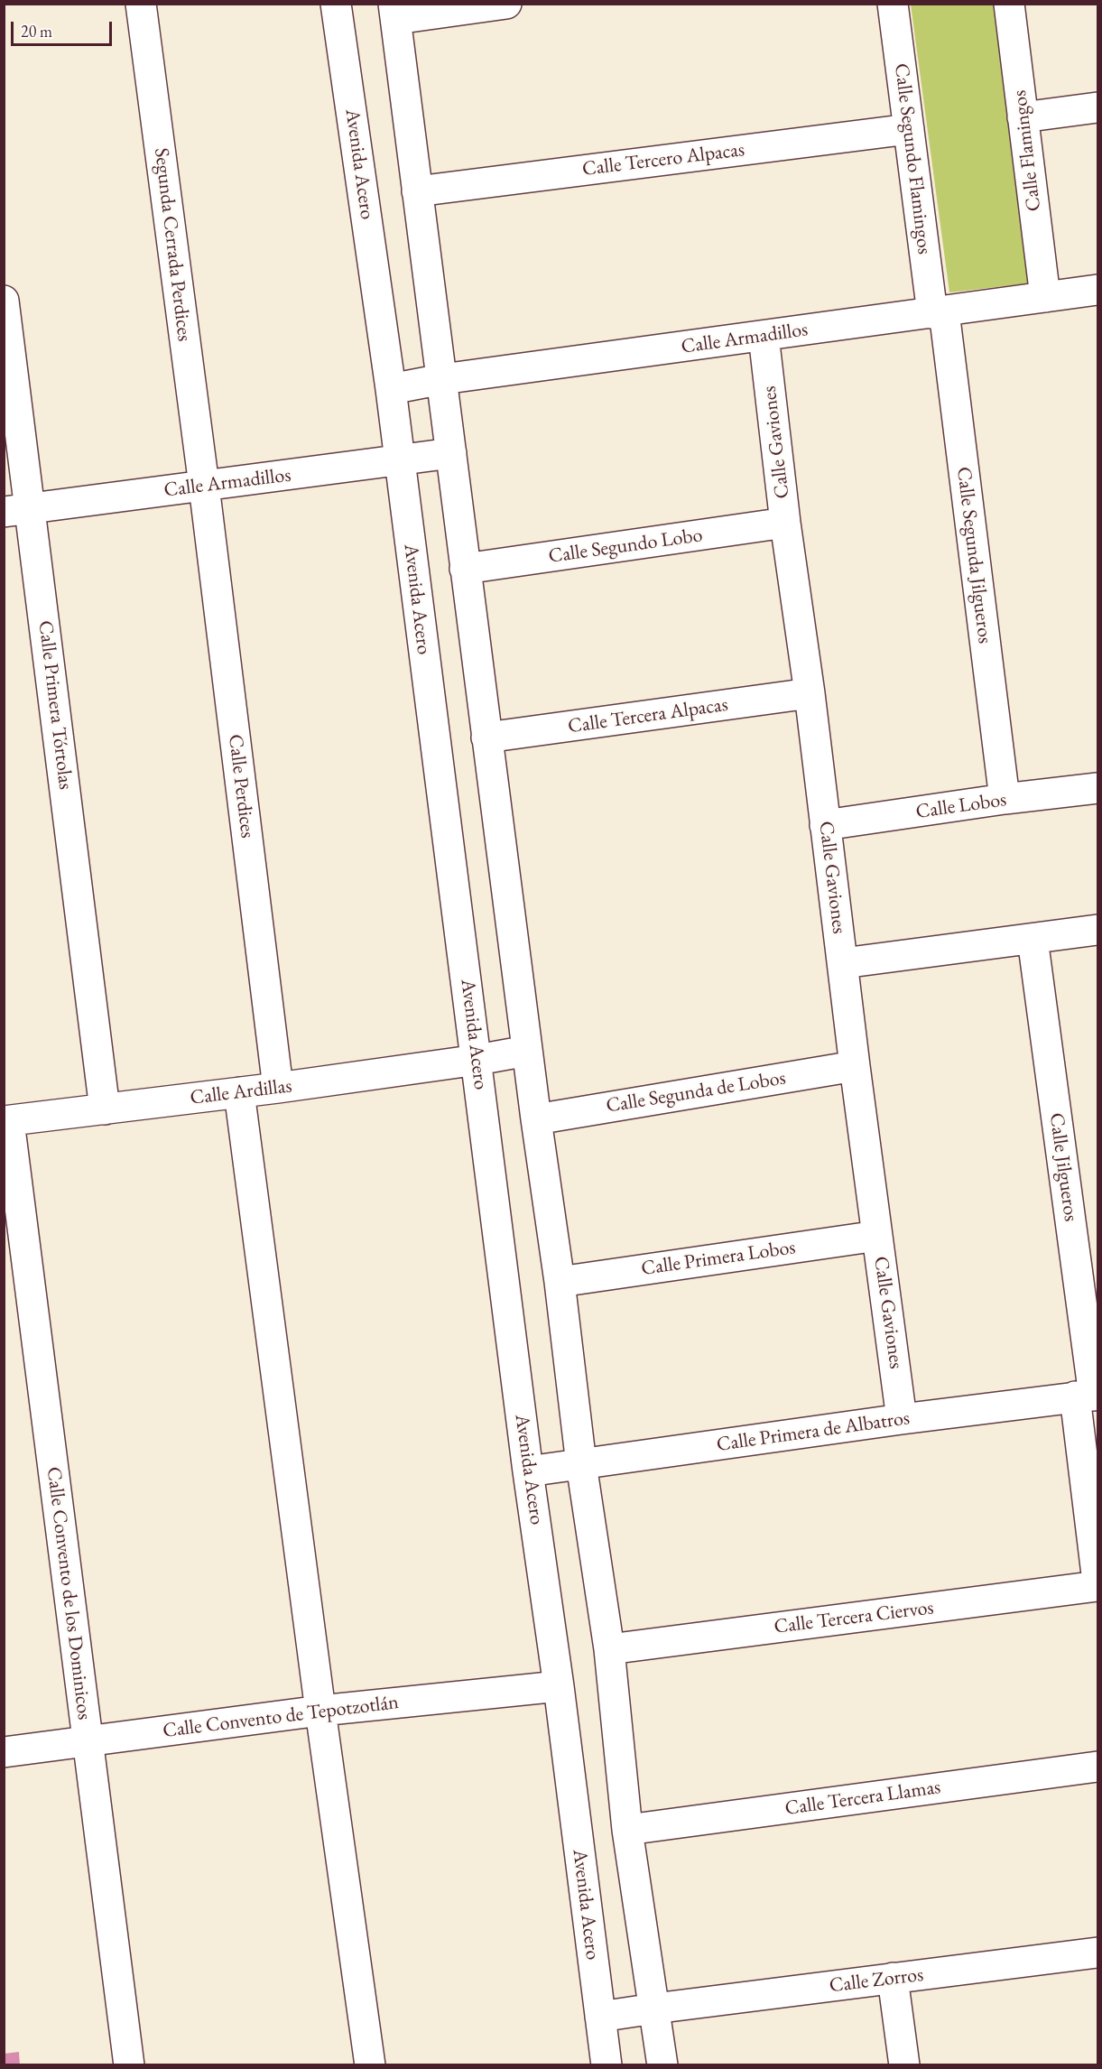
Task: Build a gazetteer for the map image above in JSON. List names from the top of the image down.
{
  "streets": {
    "street": [
      "Calle Flamingos",
      "Calle Segundo Flamingos",
      "Calle Tercero Alpacas",
      "Avenida Acero",
      "Segunda Cerrada Perdices",
      "Calle Armadillos",
      "Calle Gaviones",
      "Calle Segundo Lobo",
      "Calle Segunda Jilgueros",
      "Calle Primera Tórtolas",
      "Calle Tercera Alpacas",
      "Calle Perdices",
      "Calle Lobos",
      "Calle Ardillas",
      "Calle Segunda de Lobos",
      "Calle Jilgueros",
      "Calle Primera Lobos",
      "Calle Primera de Albatros",
      "Calle Convento de los Dominicos",
      "Calle Tercera Ciervos",
      "Calle Convento de Tepotzotlán",
      "Calle Tercera Llamas",
      "Calle Zorros"
    ]
  },
  "crossings": [
    ["Calle Flamingos", "Calle Armadillos"],
    ["Calle Segundo Flamingos", "Calle Tercero Alpacas"],
    ["Calle Segundo Flamingos", "Calle Armadillos"],
    ["Calle Segundo Flamingos", "Calle Segunda Jilgueros"],
    ["Avenida Acero", "Calle Armadillos"],
    ["Avenida Acero", "Calle Ardillas"],
    ["Avenida Acero", "Calle Primera de Albatros"],
    ["Avenida Acero", "Calle Convento de Tepotzotlán"],
    ["Avenida Acero", "Calle Zorros"],
    ["Segunda Cerrada Perdices", "Calle Armadillos"],
    ["Segunda Cerrada Perdices", "Calle Perdices"],
    ["Calle Armadillos", "Calle Gaviones"],
    ["Calle Armadillos", "Calle Segunda Jilgueros"],
    ["Calle Armadillos", "Calle Primera Tórtolas"],
    ["Calle Armadillos", "Calle Perdices"],
    ["Calle Gaviones", "Calle Segundo Lobo"],
    ["Calle Gaviones", "Calle Tercera Alpacas"],
    ["Calle Gaviones", "Calle Lobos"],
    ["Calle Gaviones", "Calle Segunda de Lobos"],
    ["Calle Gaviones", "Calle Primera Lobos"],
    ["Calle Gaviones", "Calle Primera de Albatros"],
    ["Calle Segunda Jilgueros", "Calle Lobos"],
    ["Calle Primera Tórtolas", "Calle Ardillas"],
    ["Calle Perdices", "Calle Ardillas"],
    ["Calle Ardillas", "Calle Convento de los Dominicos"],
    ["Calle Jilgueros", "Calle Primera de Albatros"],
    ["Calle Convento de los Dominicos", "Calle Convento de Tepotzotlán"]
  ],
  "scale_bar": "20 m"
}
